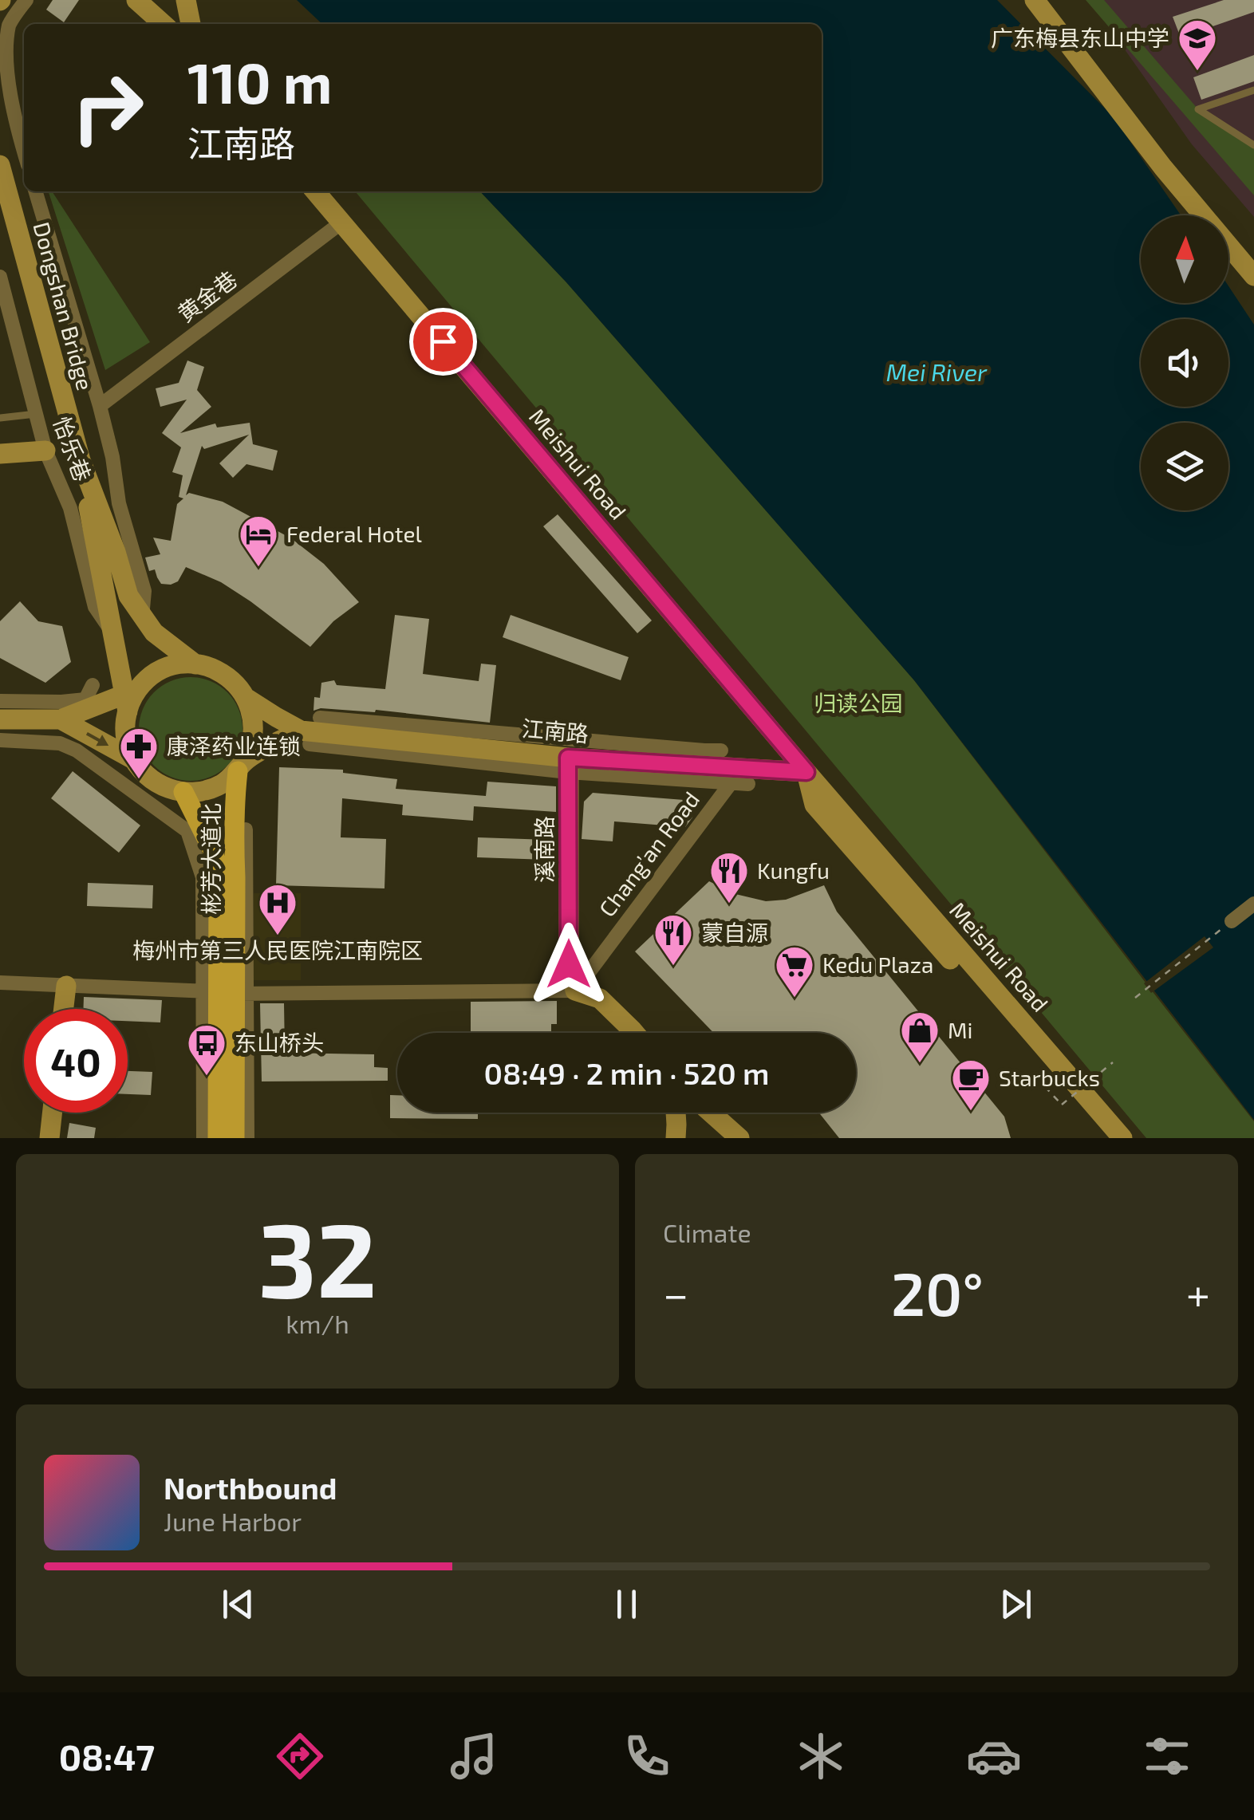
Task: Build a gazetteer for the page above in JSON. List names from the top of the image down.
{
  "streets": {
    "main road": [
      "Dongshan Bridge",
      "Meishui Road",
      "江南路",
      "溪南路",
      "彬芳大道北"
    ],
    "street": ["黄金巷", "怡乐巷", "Chang’an Road"]
  },
  "crossings": [
    ["黄金巷", "Meishui Road"],
    ["Meishui Road", "江南路"],
    ["江南路", "溪南路"],
    ["江南路", "彬芳大道北"],
    ["溪南路", "Chang’an Road"]
  ],
  "water": ["Mei River"],
  "parks": ["归读公园"],
  "places": {
    "school or university": ["广东梅县东山中学"],
    "hotel": ["Federal Hotel"],
    "pharmacy": ["康泽药业连锁"],
    "restaurant": ["Kungfu", "蒙自源"],
    "hospital": ["梅州市第三人民医院江南院区"],
    "supermarket": ["Kedu Plaza"],
    "shop": ["Mi"],
    "bus stop": ["东山桥头"],
    "cafe": ["Starbucks"]
  },
  "north": "top",
  "page": {
    "turn": ["110 m", "江南路"],
    "limit": "40",
    "trip": "08:49 · 2 min · 520 m",
    "tile": [
      ["32", "km/h"],
      "Climate"
    ],
    "heat": ["−", "20°", "+"],
    "song": ["Northbound", "June Harbor"],
    "tabs": "08:47"
  }
}
